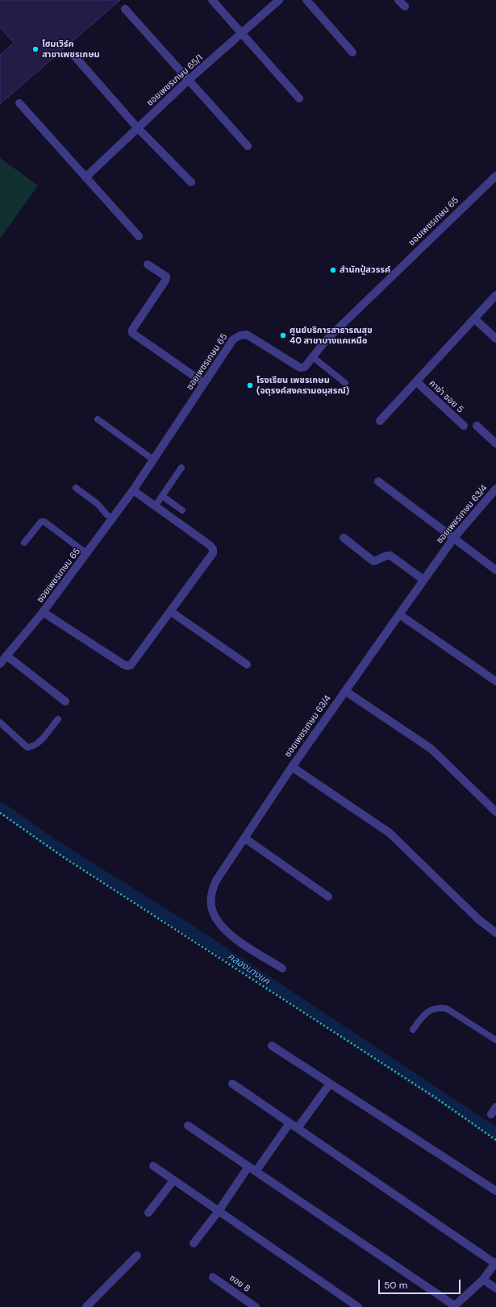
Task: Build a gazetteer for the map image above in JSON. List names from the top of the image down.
{
  "streets": {
    "street": [
      "ซอยเพชรเกษม 65/1",
      "ซอยเพชรเกษม 65",
      "คาซ่า ซอย 5",
      "ซอยเพชรเกษม 63/4",
      "ซอย 8"
    ]
  },
  "water": ["คลองบางแค"],
  "places": [
    "โฮมเวิร์ค สาขาเพชรเกษม",
    "สำนักปู่สวรรค์",
    "ศูนย์บริการสาธารณสุข 40 สาขาบางแคเหนือ",
    "โรงเรียน เพชรเกษม (จตุรงค์สงครามอนุสรณ์)"
  ],
  "scale_bar": "50 m"
}
